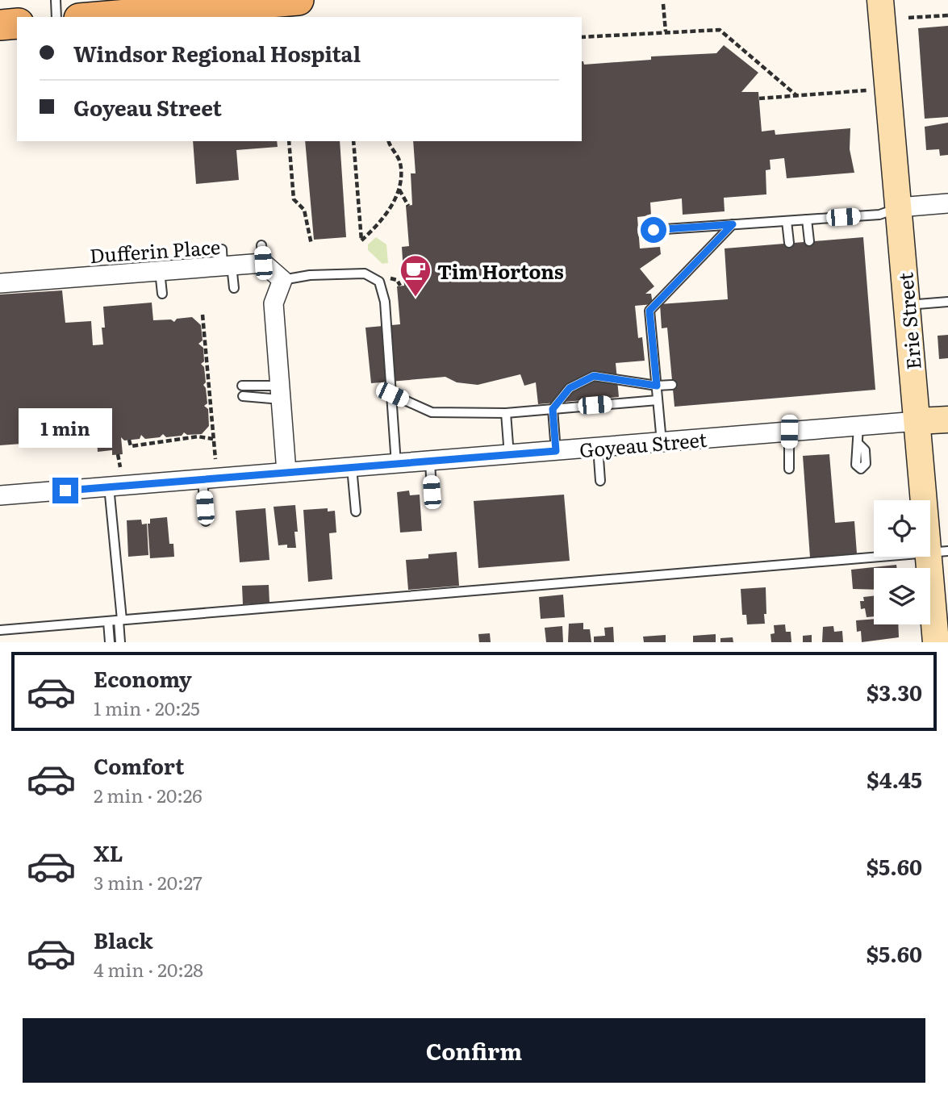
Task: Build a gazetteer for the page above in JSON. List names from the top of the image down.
{
  "streets": {
    "street": ["Dufferin Place", "Erie Street", "Goyeau Street"]
  },
  "crossings": [
    ["Erie Street", "Goyeau Street"]
  ],
  "places": {
    "cafe": ["Tim Hortons"]
  },
  "page": {
    "banner": ["Windsor Regional Hospital", "Goyeau Street"],
    "bubble": "1 min",
    "list": [
      {
        "name": "Economy",
        "note": "1 min · 20:25",
        "value": "$3.30"
      },
      {
        "name": "Comfort",
        "note": "2 min · 20:26",
        "value": "$4.45"
      },
      {
        "name": "XL",
        "note": "3 min · 20:27",
        "value": "$5.60"
      },
      {
        "name": "Black",
        "note": "4 min · 20:28",
        "value": "$5.60"
      }
    ],
    "buttons": "Confirm"
  }
}
